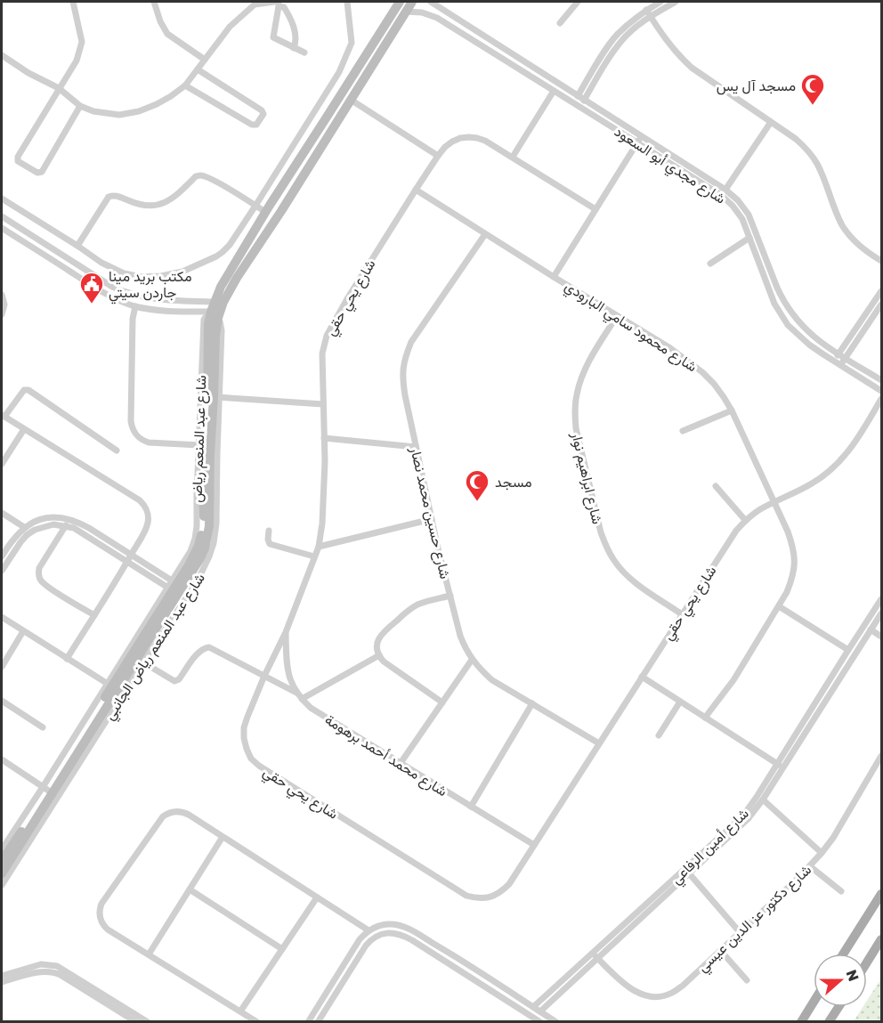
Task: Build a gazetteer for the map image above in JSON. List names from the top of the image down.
{
  "streets": {
    "street": [
      "شارع مجدي أبو السعود",
      "شارع يحي حقي",
      "شارع محمود سامي البارودي",
      "شارع عبد المنعم رياض",
      "شارع ابراهيم نوار",
      "شارع حسين محمد نصار",
      "شارع عبد المنعم رياض الجانبي",
      "شارع محمد أحمد برهومة",
      "شارع أمين الرفاعي",
      "شارع دكتور عز الدين عيسي"
    ]
  },
  "crossings": [
    ["شارع مجدي أبو السعود", "شارع عبد المنعم رياض"],
    ["شارع يحي حقي", "شارع محمود سامي البارودي"],
    ["شارع يحي حقي", "شارع ابراهيم نوار"],
    ["شارع يحي حقي", "شارع حسين محمد نصار"],
    ["شارع يحي حقي", "شارع محمد أحمد برهومة"],
    ["شارع محمود سامي البارودي", "شارع ابراهيم نوار"],
    ["شارع محمود سامي البارودي", "شارع حسين محمد نصار"],
    ["شارع عبد المنعم رياض", "شارع عبد المنعم رياض الجانبي"],
    ["شارع أمين الرفاعي", "شارع دكتور عز الدين عيسي"]
  ],
  "places": {
    "mosque": ["مسجد آل يس", "مسجد"],
    "public building": ["مكتب بريد مينا جاردن سيتي"]
  },
  "north": "right"
}
